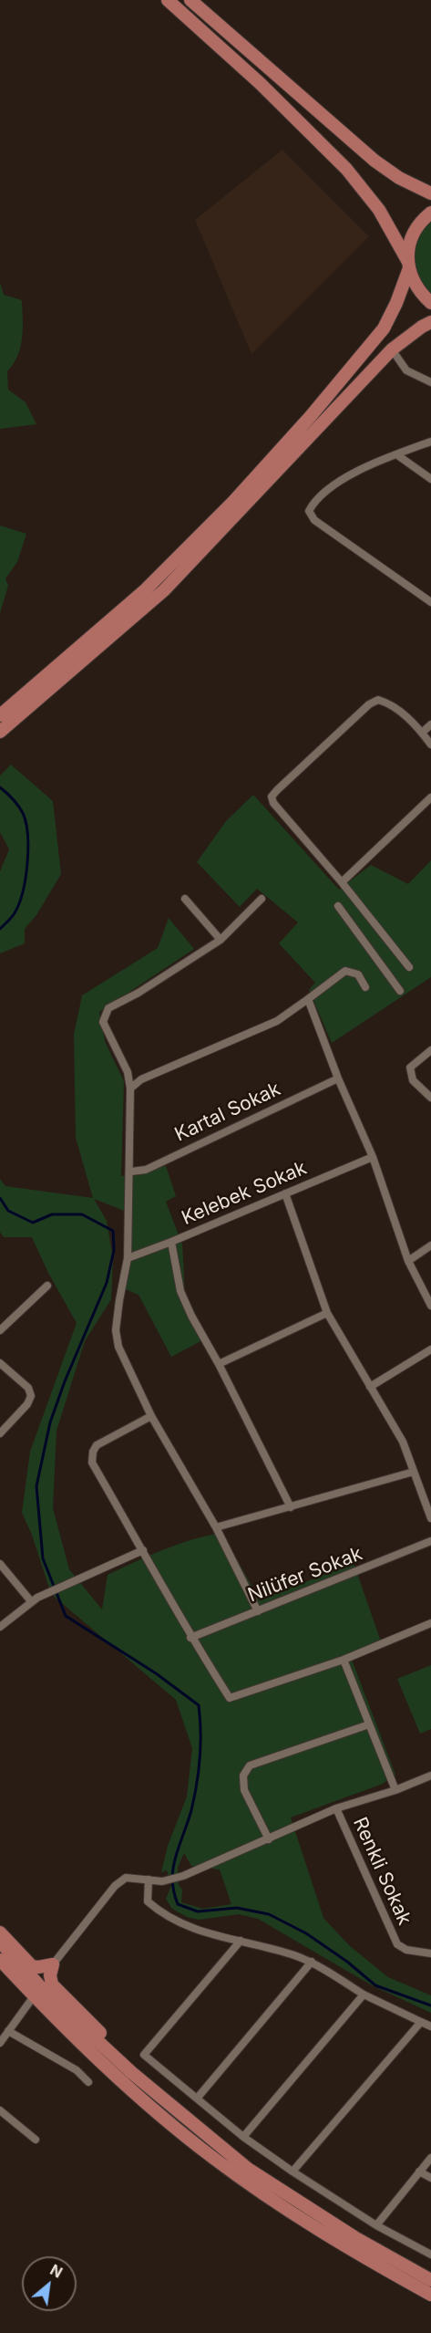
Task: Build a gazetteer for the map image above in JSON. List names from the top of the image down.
{
  "streets": {
    "street": [
      "Kartal Sokak",
      "Kelebek Sokak",
      "Nilüfer Sokak",
      "Renkli Sokak"
    ]
  },
  "north": "top right"
}
